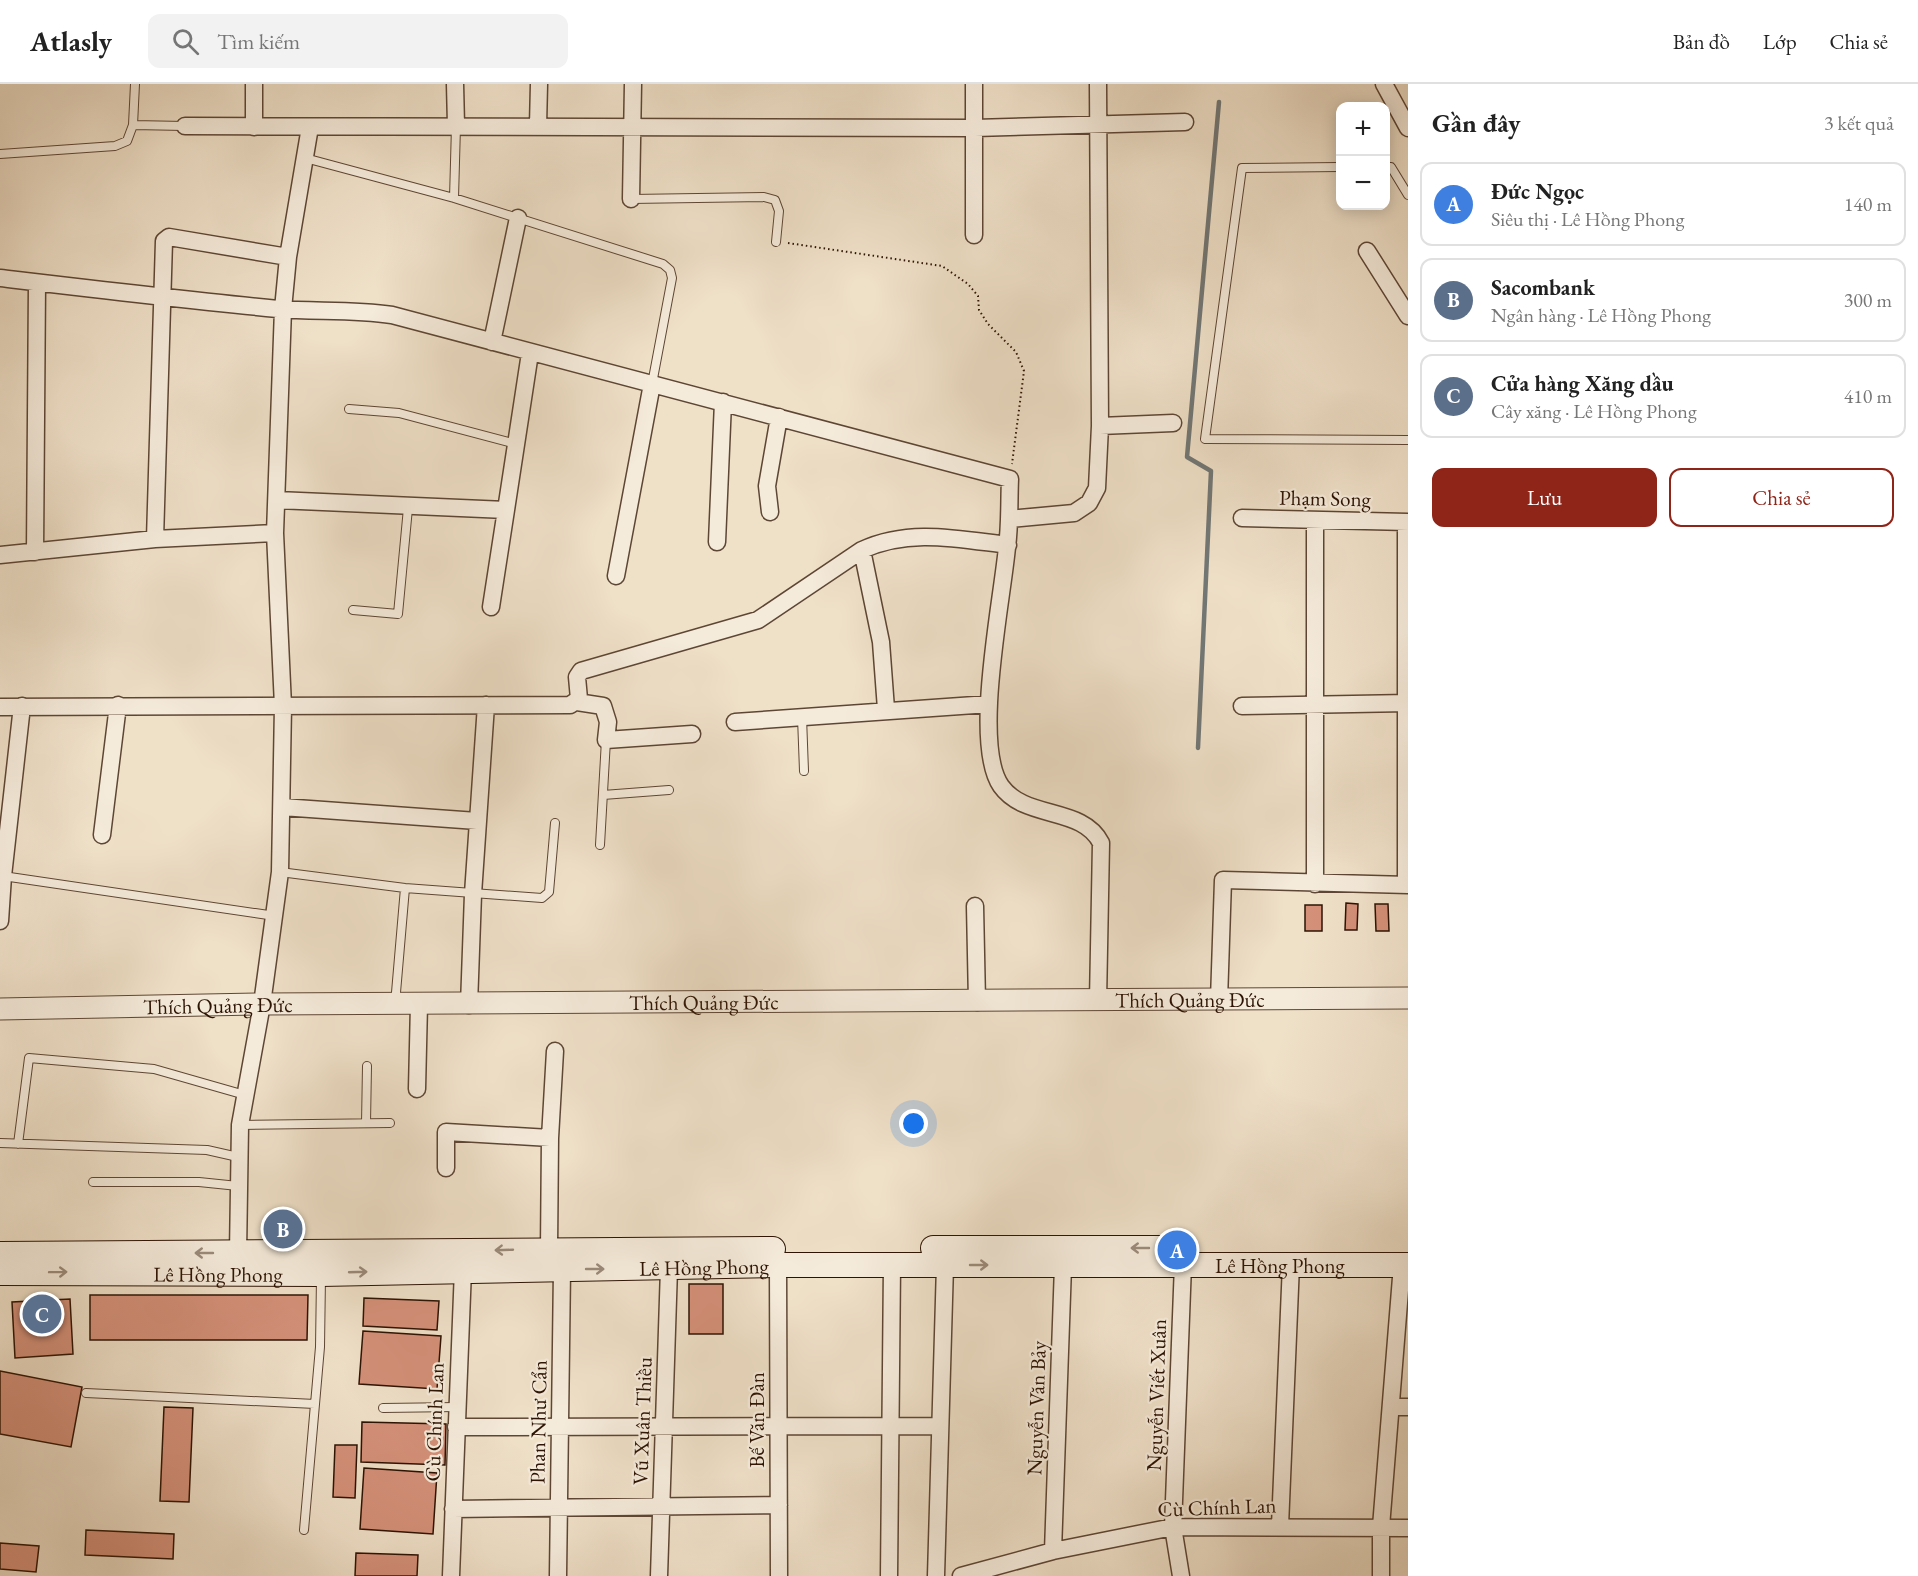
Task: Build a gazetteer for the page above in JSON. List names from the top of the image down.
{
  "streets": {
    "main road": ["Lê Hồng Phong"],
    "street": [
      "Phạm Song",
      "Thích Quảng Đức",
      "Nguyễn Viết Xuân",
      "Nguyễn Văn Bảy",
      "Bế Văn Đàn",
      "Vũ Xuân Thiều",
      "Cù Chính Lan",
      "Phan Như Cẩn"
    ]
  },
  "crossings": [
    ["Lê Hồng Phong", "Nguyễn Viết Xuân"],
    ["Lê Hồng Phong", "Nguyễn Văn Bảy"],
    ["Lê Hồng Phong", "Bế Văn Đàn"],
    ["Lê Hồng Phong", "Vũ Xuân Thiều"],
    ["Lê Hồng Phong", "Cù Chính Lan"],
    ["Lê Hồng Phong", "Phan Như Cẩn"],
    ["Nguyễn Viết Xuân", "Cù Chính Lan"],
    ["Nguyễn Văn Bảy", "Cù Chính Lan"]
  ],
  "page": {
    "header": "Atlasly",
    "search": "Tìm kiếm",
    "nav": ["Bản đồ", "Lớp", "Chia sẻ"],
    "heading": ["Gần đây", "3 kết quả"],
    "map_buttons": ["+", "−"],
    "list": [
      {
        "mark": "A",
        "name": "Đức Ngọc",
        "note": "Siêu thị · Lê Hồng Phong",
        "value": "140 m"
      },
      {
        "mark": "B",
        "name": "Sacombank",
        "note": "Ngân hàng · Lê Hồng Phong",
        "value": "300 m"
      },
      {
        "mark": "C",
        "name": "Cửa hàng Xăng dầu",
        "note": "Cây xăng · Lê Hồng Phong",
        "value": "410 m"
      }
    ],
    "buttons": ["Lưu", "Chia sẻ"],
    "pins": ["B", "A", "C"]
  }
}
